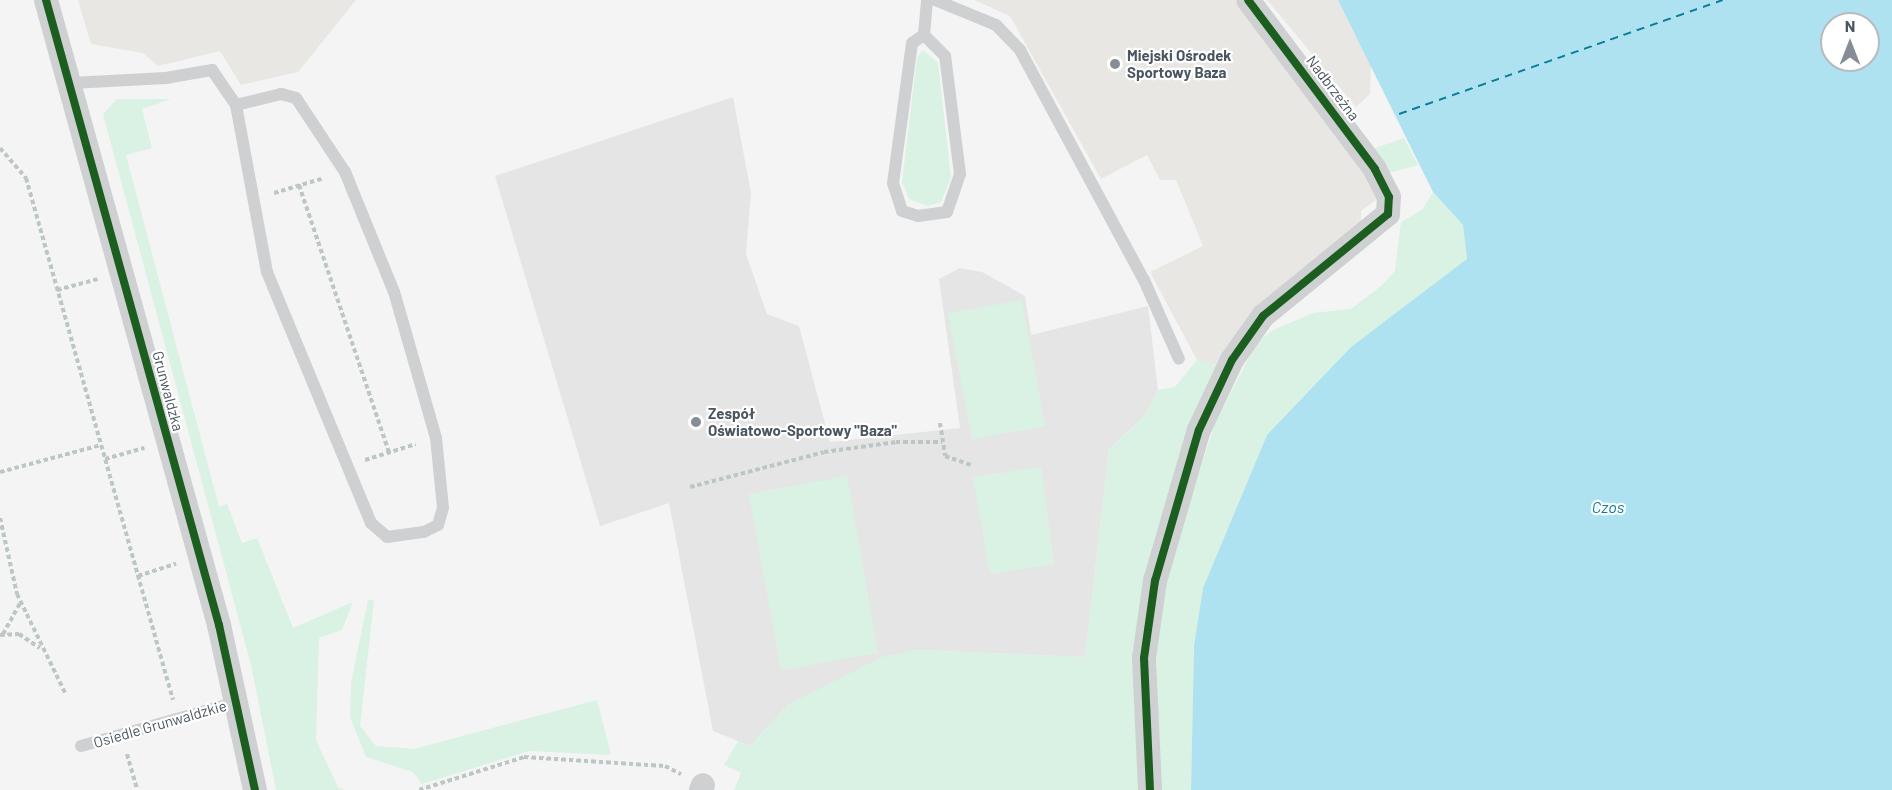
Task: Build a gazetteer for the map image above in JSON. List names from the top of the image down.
{
  "streets": {
    "street": ["Nadbrzeżna", "Grunwaldzka"],
    "lane": ["Osiedle Grunwaldzkie"]
  },
  "crossings": [
    ["Grunwaldzka", "Osiedle Grunwaldzkie"]
  ],
  "water": ["Czos"],
  "places": ["Miejski Ośrodek Sportowy Baza", "Zespół Oświatowo-Sportowy \"Baza\""],
  "north": "top"
}
